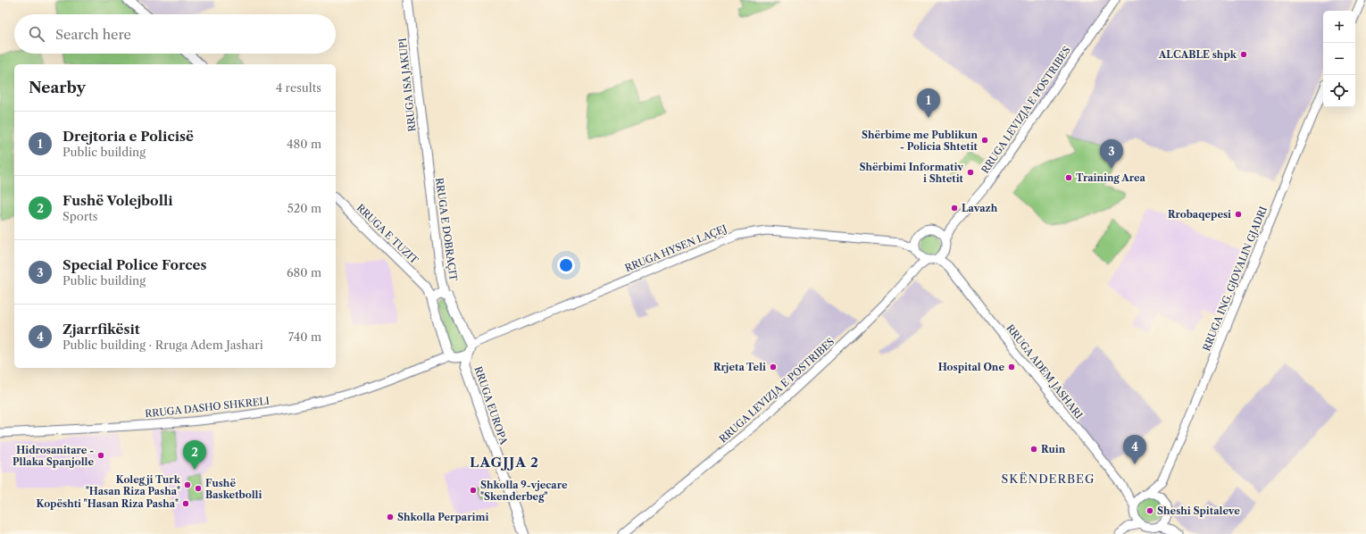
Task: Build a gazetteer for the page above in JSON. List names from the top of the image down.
{
  "streets": {
    "main road": [
      "RRUGA ISA JAKUPI",
      "RRUGA LEVIZJA E POSTRIBES",
      "RRUGA E DOBRAÇIT",
      "RRUGA E TUZIT",
      "RRUGA HYSEN LAÇEJ",
      "RRUGA ING. GJOVALIN GJADRI",
      "RRUGA ADEM JASHARI",
      "RRUGA EUROPA",
      "RRUGA DASHO SHKRELI"
    ]
  },
  "crossings": [
    ["RRUGA ISA JAKUPI", "RRUGA E DOBRAÇIT"],
    ["RRUGA LEVIZJA E POSTRIBES", "RRUGA ADEM JASHARI"],
    ["RRUGA HYSEN LAÇEJ", "RRUGA EUROPA"],
    ["RRUGA EUROPA", "RRUGA DASHO SHKRELI"]
  ],
  "districts": ["LAGJJA 2", "SKËNDERBEG"],
  "places": [
    "ALCABLE shpk",
    "Shërbime me Publikun - Policia Shtetit",
    "Shërbimi Informativ i Shtetit",
    "Training Area",
    "Lavazh",
    "Rrobaqepesi",
    "Rrjeta Teli",
    "Hospital One",
    "Ruin",
    "Hidrosanitare - Pllaka Spanjolle",
    "Kolegji Turk \"Hasan Riza Pasha\"",
    "Fushë Basketbolli",
    "Shkolla 9-vjecare \"Skenderbeg\"",
    "Kopështi \"Hasan Riza Pasha\"",
    "Sheshi Spitaleve",
    "Shkolla Perparimi"
  ],
  "page": {
    "map_buttons": ["+", "−"],
    "search": "Search here",
    "heading": ["Nearby", "4 results"],
    "pins": [
      "1",
      "3",
      "4",
      "2"
    ],
    "list": [
      {
        "mark": "1",
        "name": "Drejtoria e Policisë",
        "note": "Public building",
        "value": "480 m"
      },
      {
        "mark": "2",
        "name": "Fushë Volejbolli",
        "note": "Sports",
        "value": "520 m"
      },
      {
        "mark": "3",
        "name": "Special Police Forces",
        "note": "Public building",
        "value": "680 m"
      },
      {
        "mark": "4",
        "name": "Zjarrfikësit",
        "note": "Public building · Rruga Adem Jashari",
        "value": "740 m"
      }
    ]
  }
}
